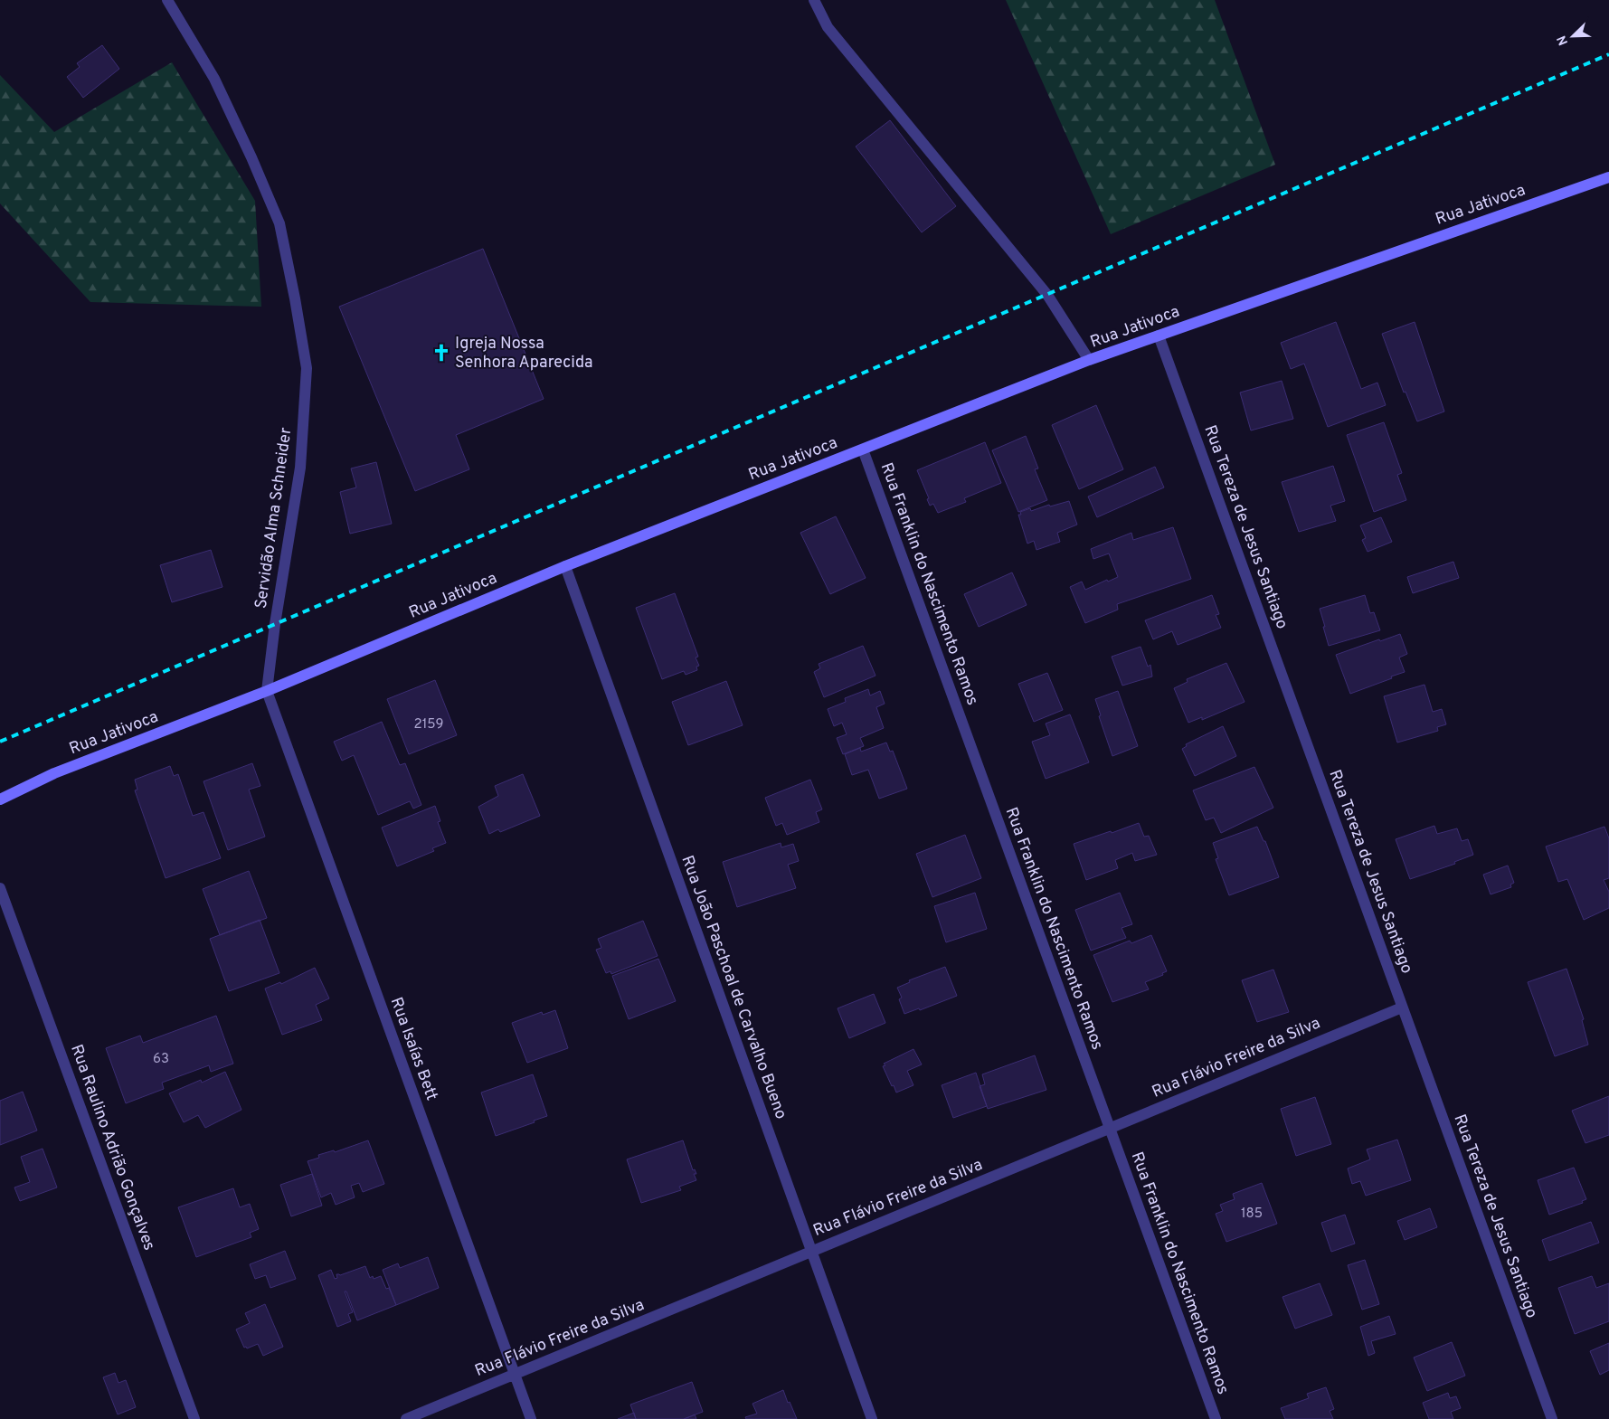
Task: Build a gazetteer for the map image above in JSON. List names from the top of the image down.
{
  "streets": {
    "street": [
      "Rua Jativoca",
      "Servidão Alma Schneider",
      "Rua Tereza de Jesus Santiago",
      "Rua Franklin do Nascimento Ramos",
      "Rua João Paschoal de Carvalho Bueno",
      "Rua Isaías Bett",
      "Rua Flávio Freire da Silva",
      "Rua Raulino Adrião Gonçalves"
    ]
  },
  "crossings": [
    ["Rua Jativoca", "Servidão Alma Schneider"],
    ["Rua Jativoca", "Rua Tereza de Jesus Santiago"],
    ["Rua Jativoca", "Rua Franklin do Nascimento Ramos"],
    ["Rua Jativoca", "Rua João Paschoal de Carvalho Bueno"],
    ["Rua Jativoca", "Rua Isaías Bett"],
    ["Servidão Alma Schneider", "Rua Isaías Bett"],
    ["Rua Tereza de Jesus Santiago", "Rua Flávio Freire da Silva"],
    ["Rua Franklin do Nascimento Ramos", "Rua Flávio Freire da Silva"],
    ["Rua João Paschoal de Carvalho Bueno", "Rua Flávio Freire da Silva"],
    ["Rua Isaías Bett", "Rua Flávio Freire da Silva"]
  ],
  "places": {
    "church": ["Igreja Nossa Senhora Aparecida"]
  },
  "house_numbers": ["2159", "63", "185"],
  "north": "bottom left"
}
